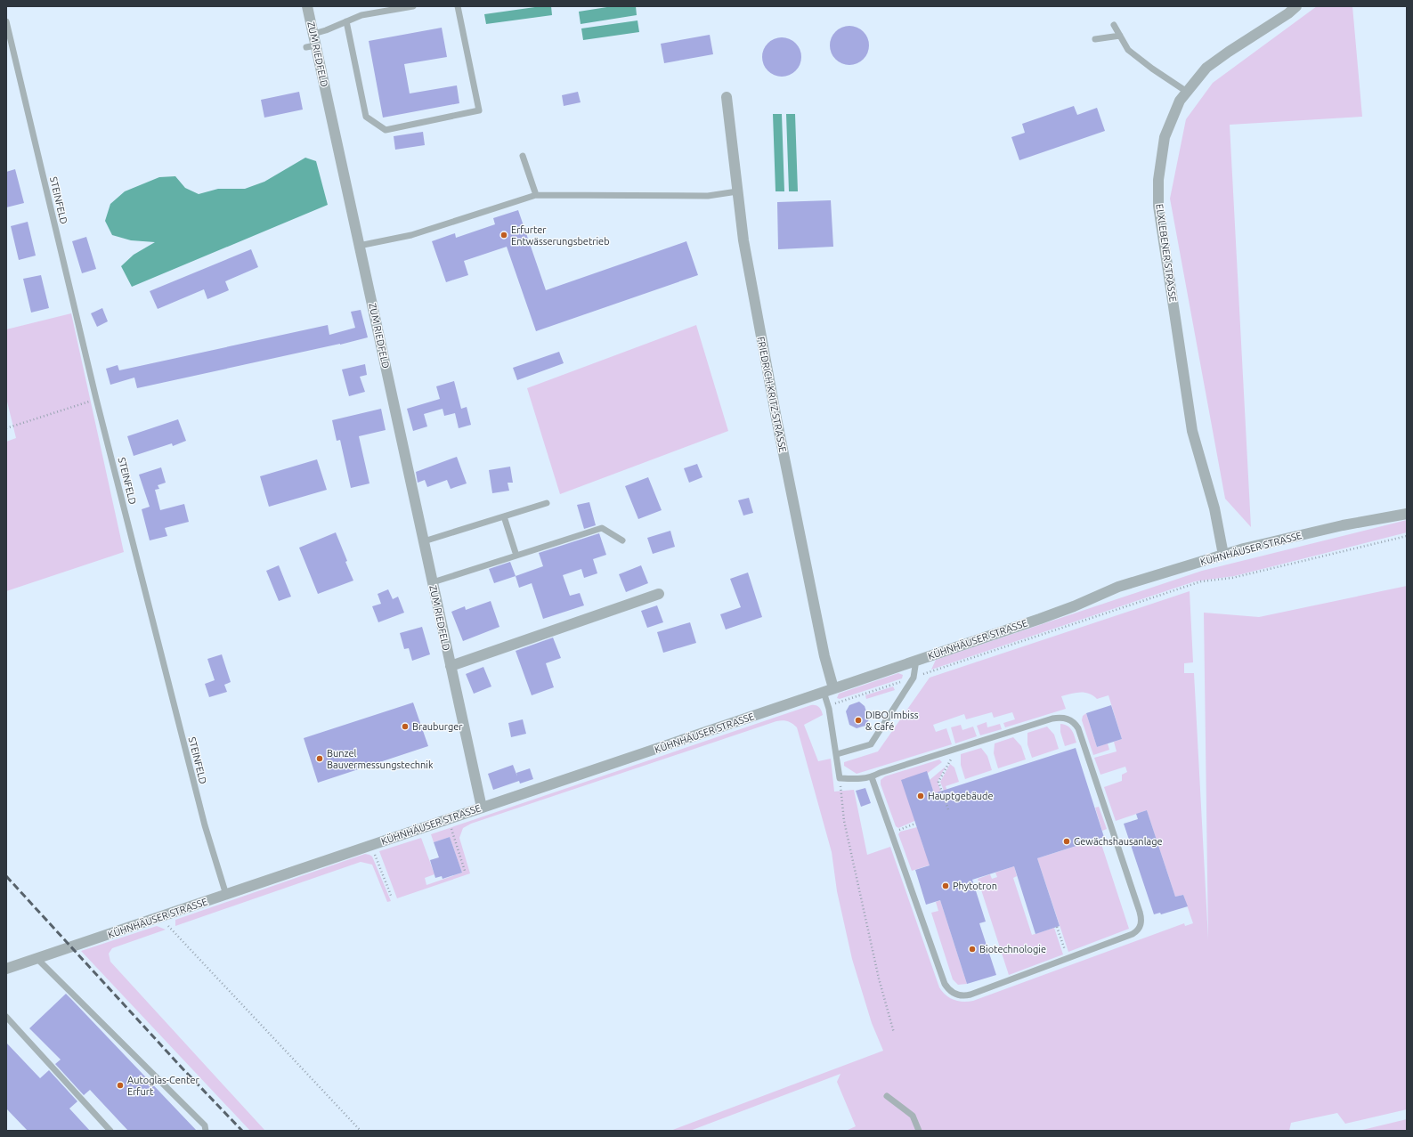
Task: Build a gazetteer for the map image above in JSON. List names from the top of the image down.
{
  "streets": {
    "street": [
      "ZUM RIEDFELD",
      "ELXLEBENER STRASSE",
      "FRIEDRICH-KRITZ-STRASSE",
      "KÜHNHÄUSER STRASSE"
    ],
    "lane": ["STEINFELD"]
  },
  "crossings": [
    ["ZUM RIEDFELD", "KÜHNHÄUSER STRASSE"],
    ["STEINFELD", "KÜHNHÄUSER STRASSE"],
    ["ELXLEBENER STRASSE", "KÜHNHÄUSER STRASSE"],
    ["FRIEDRICH-KRITZ-STRASSE", "KÜHNHÄUSER STRASSE"]
  ],
  "places": [
    "Erfurter Entwässerungsbetrieb",
    "DIBO Imbiss & Café",
    "Brauburger",
    "Bunzel Bauvermessungstechnik",
    "Hauptgebäude",
    "Gewächshausanlage",
    "Phytotron",
    "Biotechnologie",
    "Autoglas-Center Erfurt"
  ]
}
